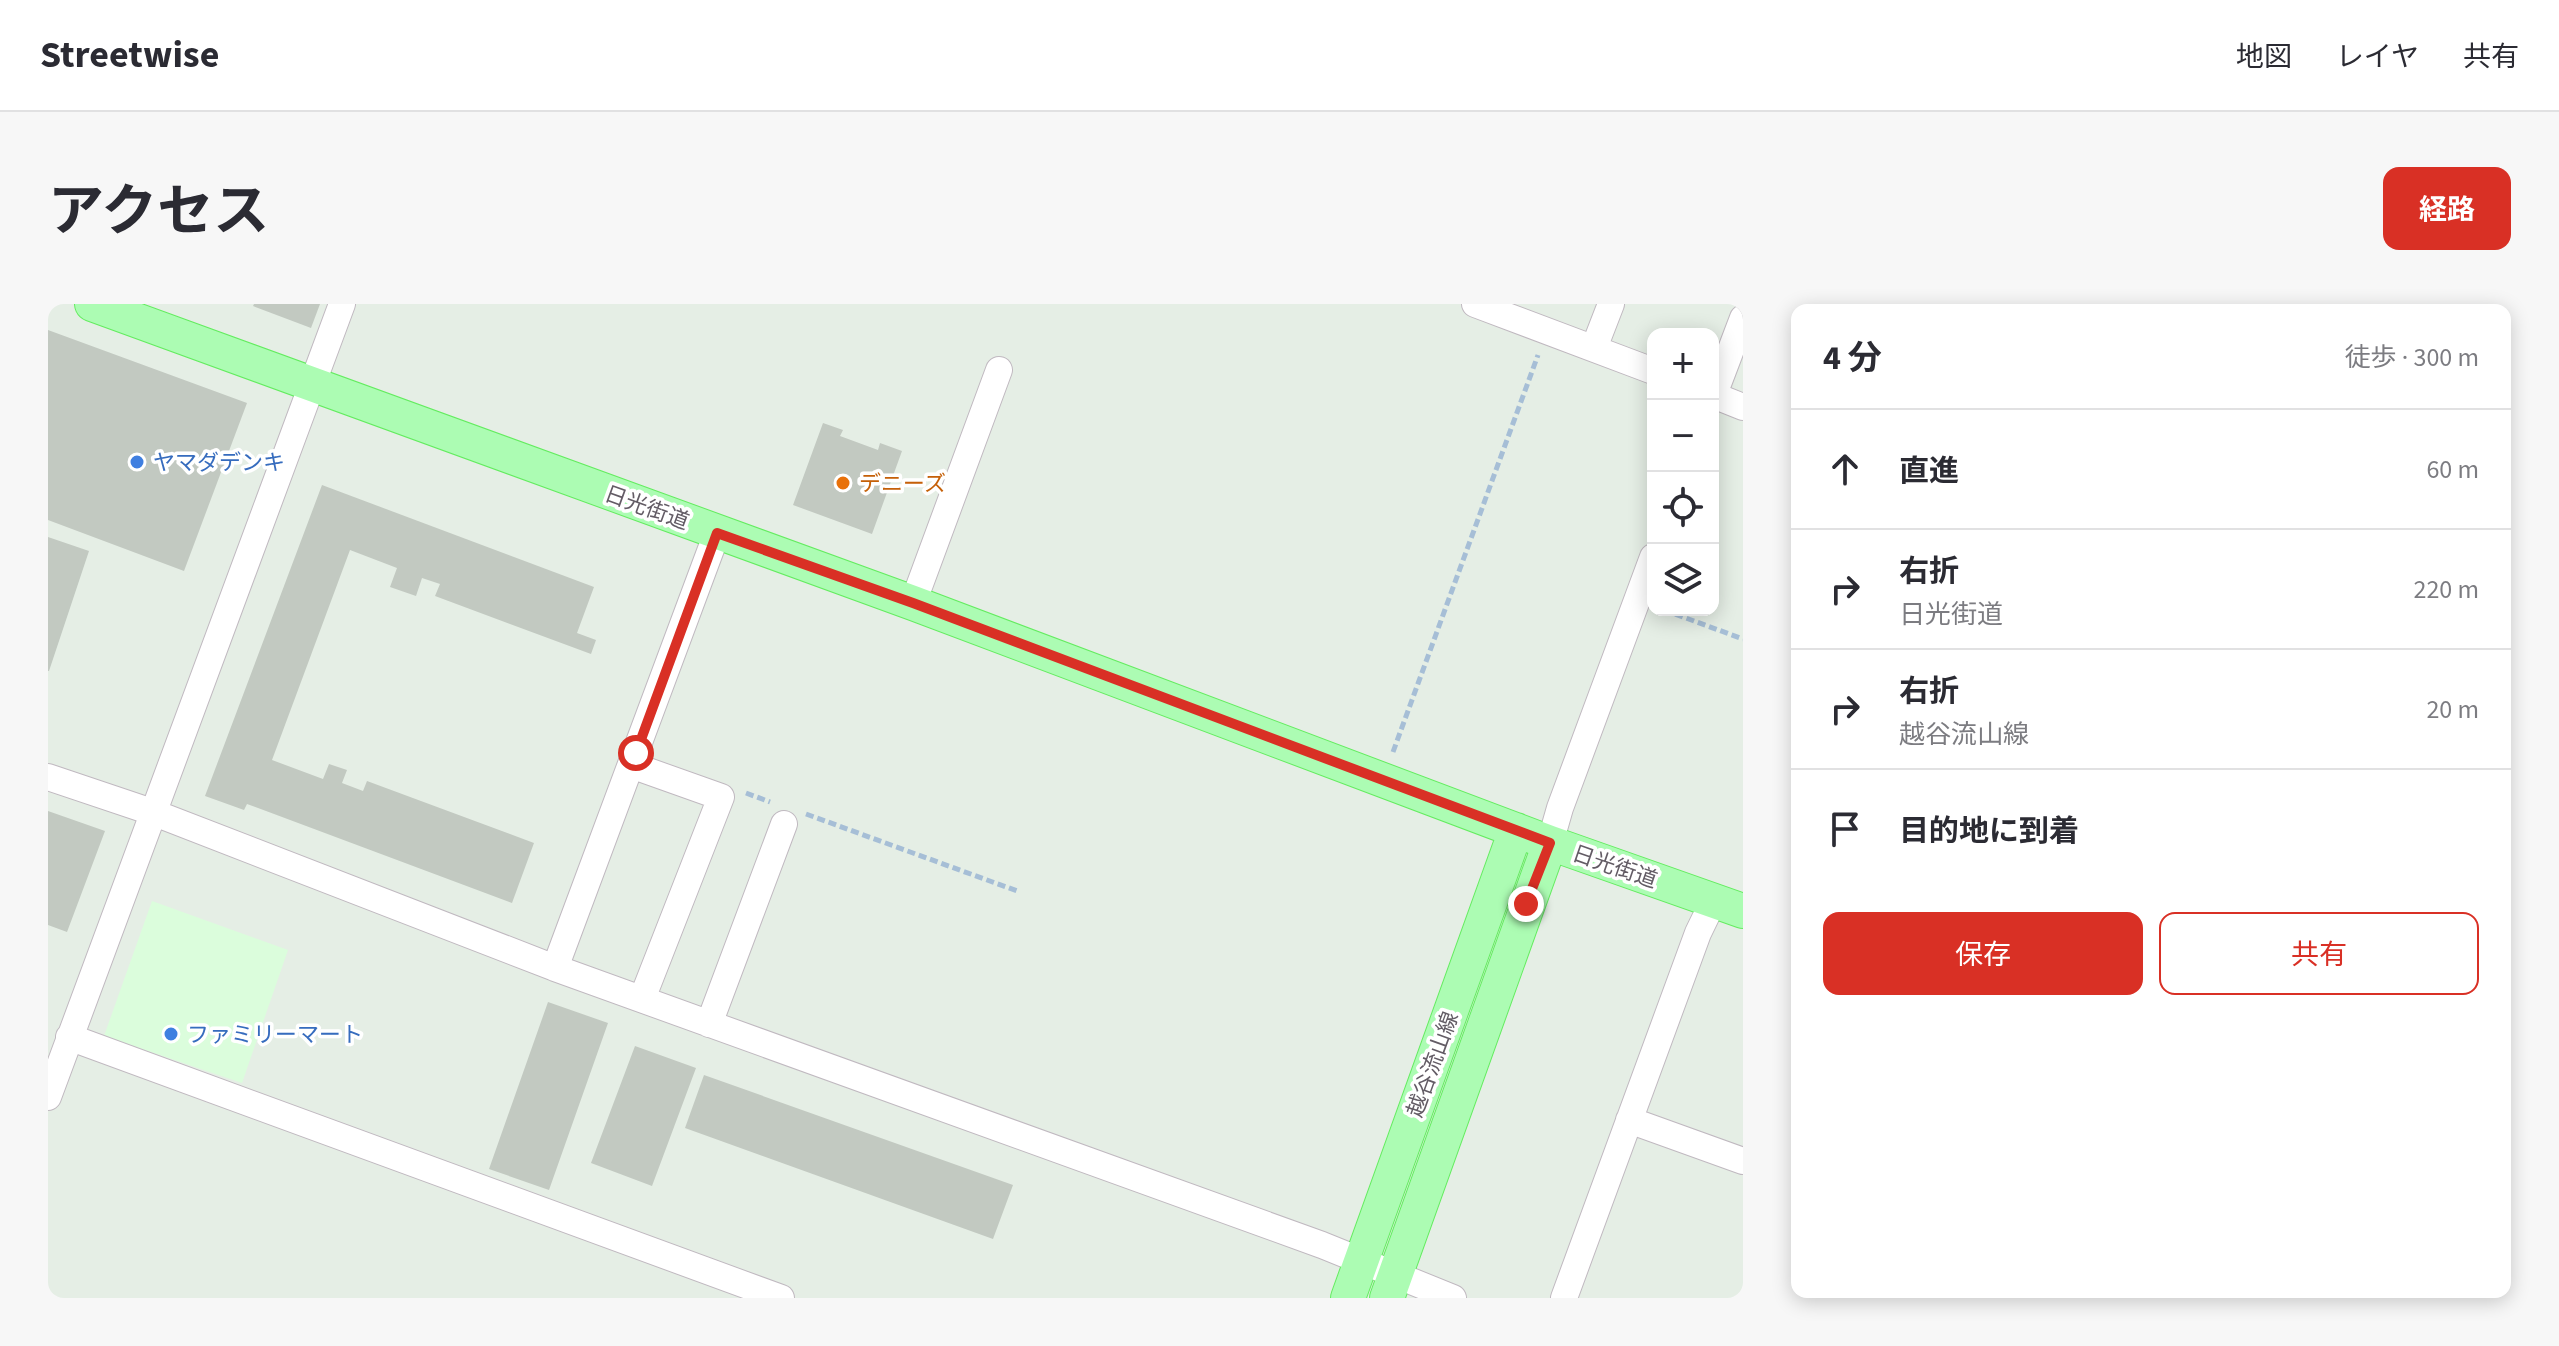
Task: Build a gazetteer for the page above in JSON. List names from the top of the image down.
{
  "streets": {
    "main road": ["日光街道", "越谷流山線"]
  },
  "crossings": [
    ["日光街道", "越谷流山線"]
  ],
  "places": ["ヤマダデンキ", "デニーズ", "ファミリーマート"],
  "page": {
    "header": "Streetwise",
    "nav": ["地図", "レイヤ", "共有"],
    "title": "アクセス",
    "buttons": [
      "経路",
      ["保存", "共有"]
    ],
    "heading": ["4 分", "徒歩 · 300 m"],
    "map_buttons": ["+", "−"],
    "list": [
      ["直進", "60 m"],
      ["右折", "日光街道", "220 m"],
      ["右折", "越谷流山線", "20 m"],
      "目的地に到着"
    ]
  }
}
